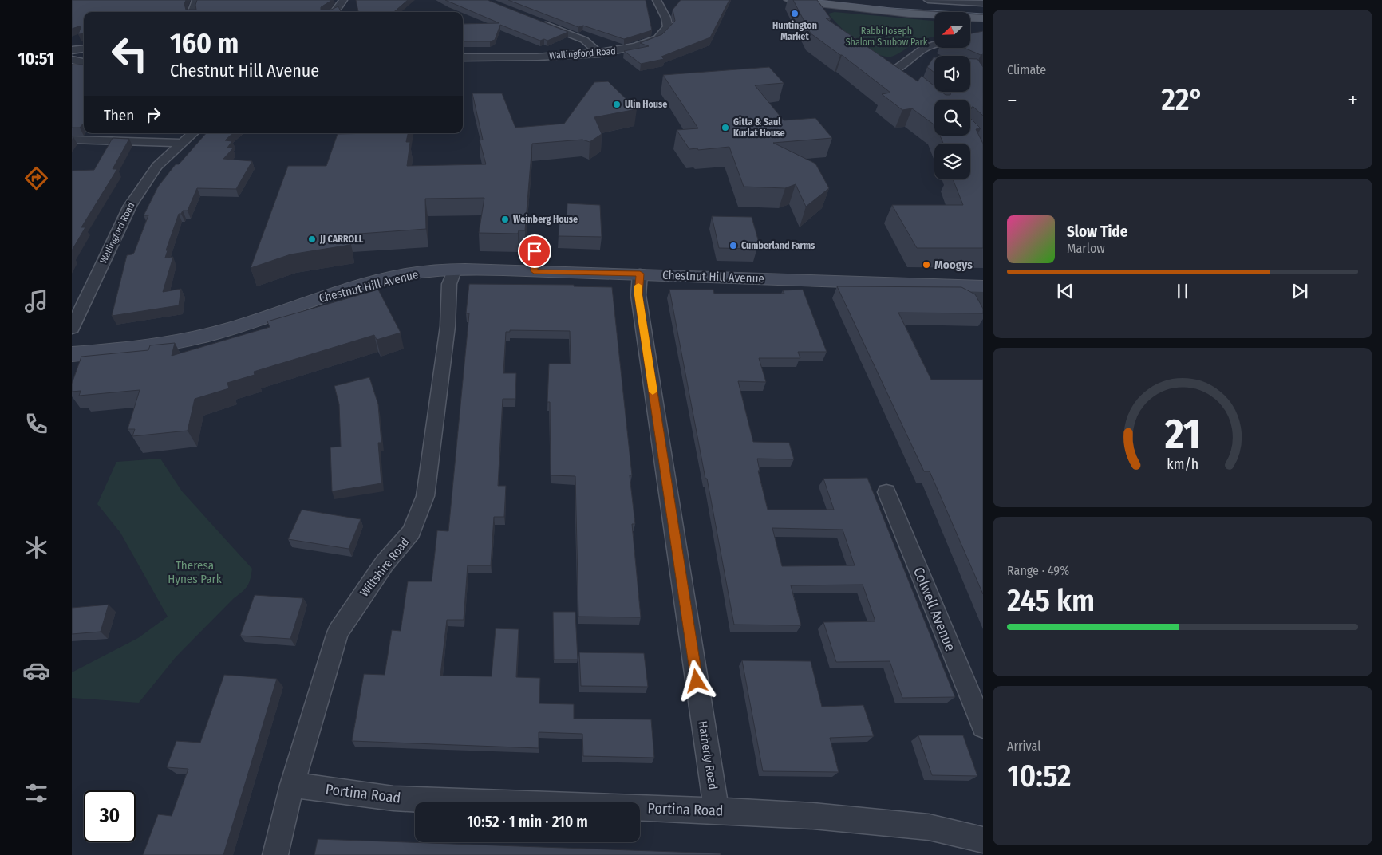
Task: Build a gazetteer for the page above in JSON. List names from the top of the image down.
{
  "streets": {
    "main road": ["Chestnut Hill Avenue"],
    "street": [
      "Wallingford Road",
      "Wiltshire Road",
      "Colwell Avenue",
      "Hatherly Road",
      "Portina Road"
    ]
  },
  "crossings": [
    ["Chestnut Hill Avenue", "Wiltshire Road"],
    ["Chestnut Hill Avenue", "Hatherly Road"],
    ["Wiltshire Road", "Portina Road"],
    ["Hatherly Road", "Portina Road"]
  ],
  "parks": ["Rabbi Joseph Shalom Shubow Park", "Theresa Hynes Park"],
  "places": [
    "Huntington Market",
    "Ulin House",
    "Gitta & Saul Kurlat House",
    "Weinberg House",
    "JJ CARROLL",
    "Cumberland Farms",
    "Moogys"
  ],
  "north": "bottom left",
  "page": {
    "tabs": "10:51",
    "tile": [
      "Climate",
      ["Range · 49%", "245 km"],
      ["Arrival", "10:52"]
    ],
    "turn": ["160 m", "Chestnut Hill Avenue"],
    "heat": ["−", "22°", "+"],
    "then": "Then",
    "song": ["Slow Tide", "Marlow"],
    "limit": "30",
    "trip": "10:52 · 1 min · 210 m",
    "gauge": ["21", "km/h"]
  }
}
